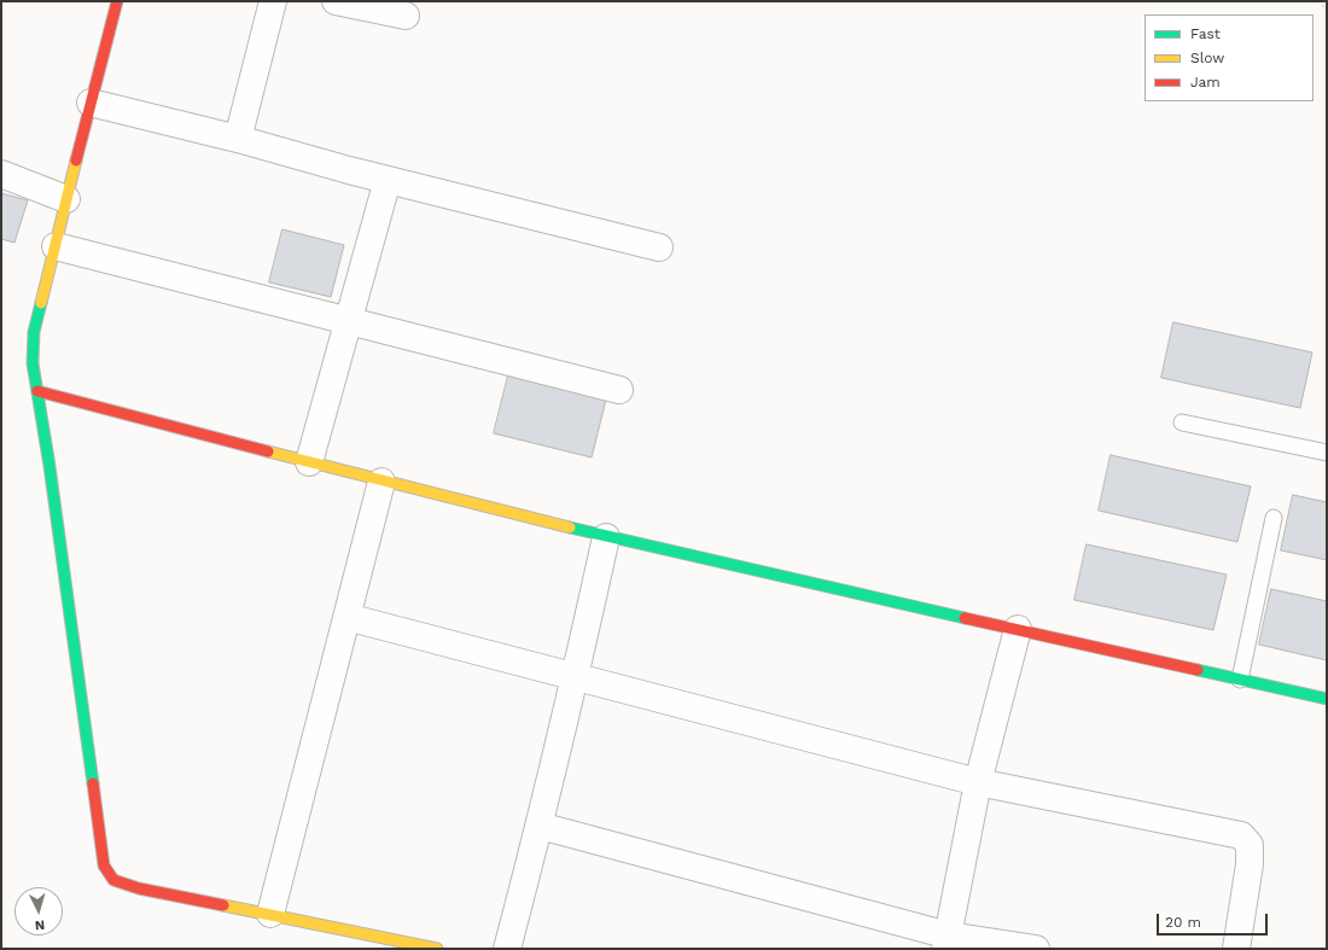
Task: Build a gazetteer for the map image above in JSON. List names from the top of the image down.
{
  "legend": ["Fast", "Slow", "Jam"],
  "scale_bar": "20 m",
  "north": "bottom"
}
